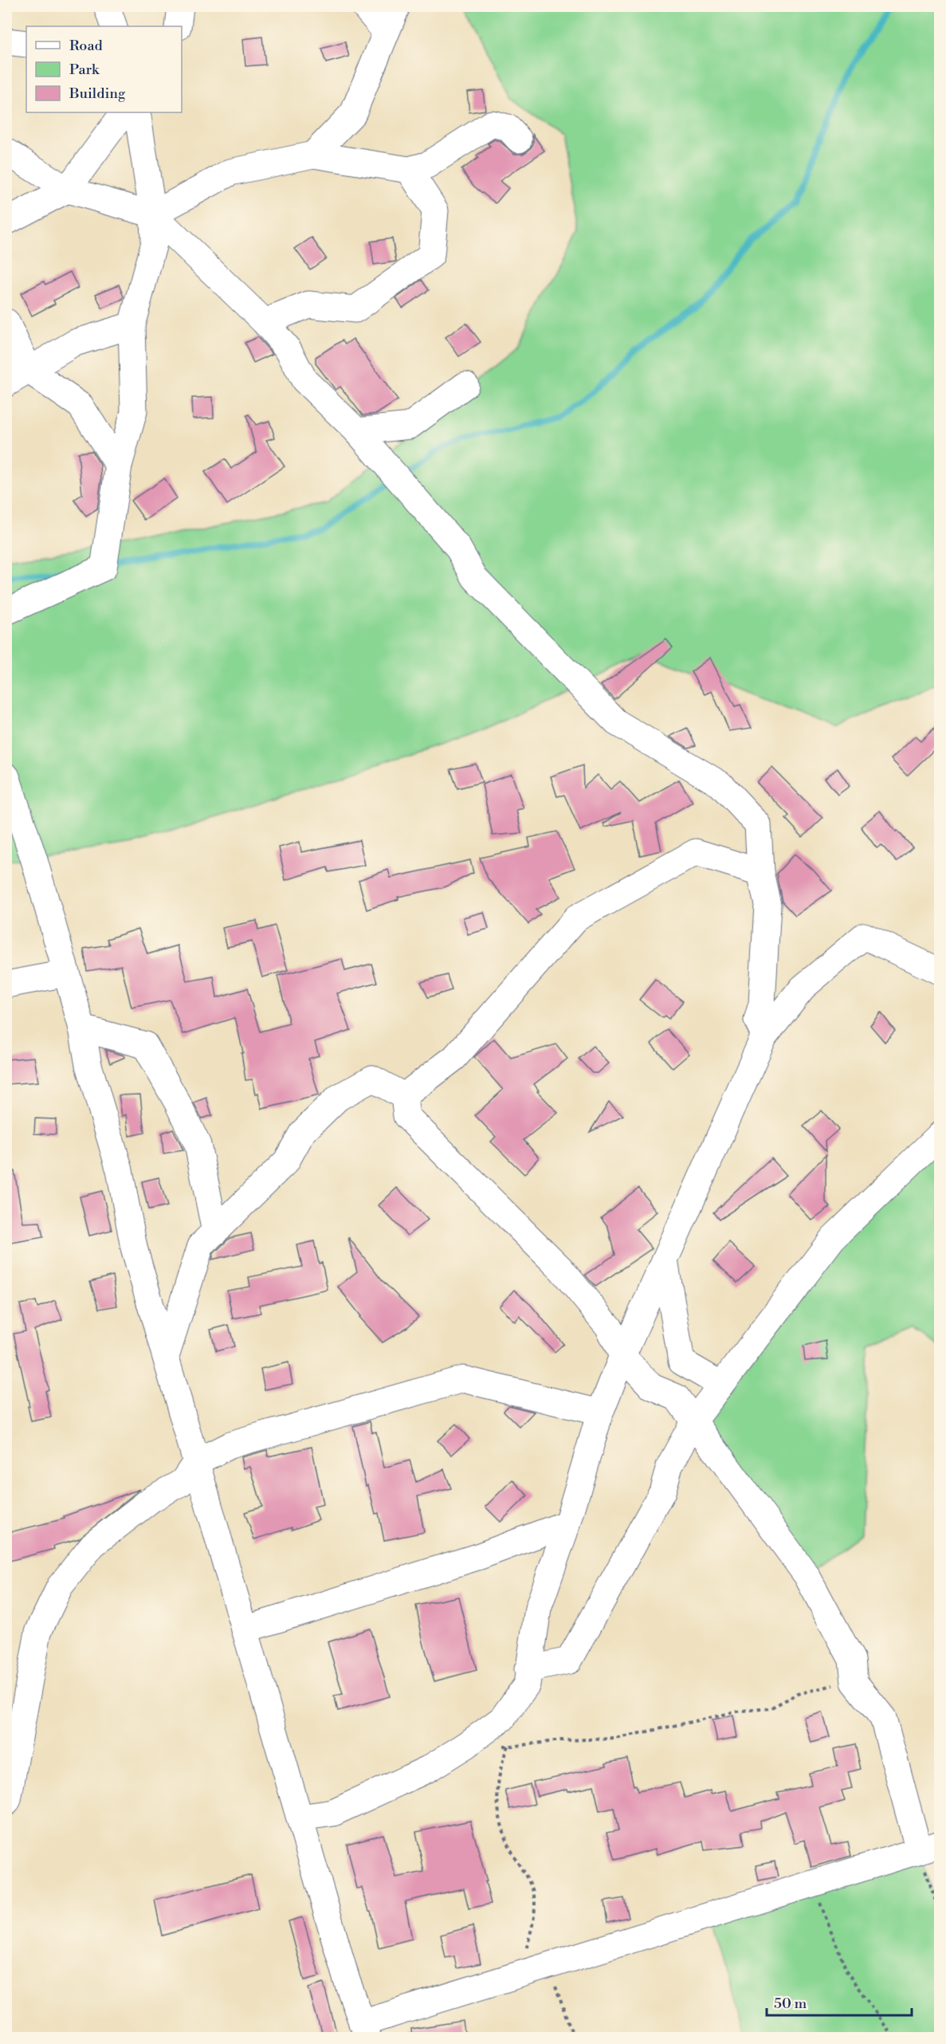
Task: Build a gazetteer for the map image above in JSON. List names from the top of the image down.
{
  "legend": ["Road", "Park", "Building"],
  "scale_bar": "50 m"
}
